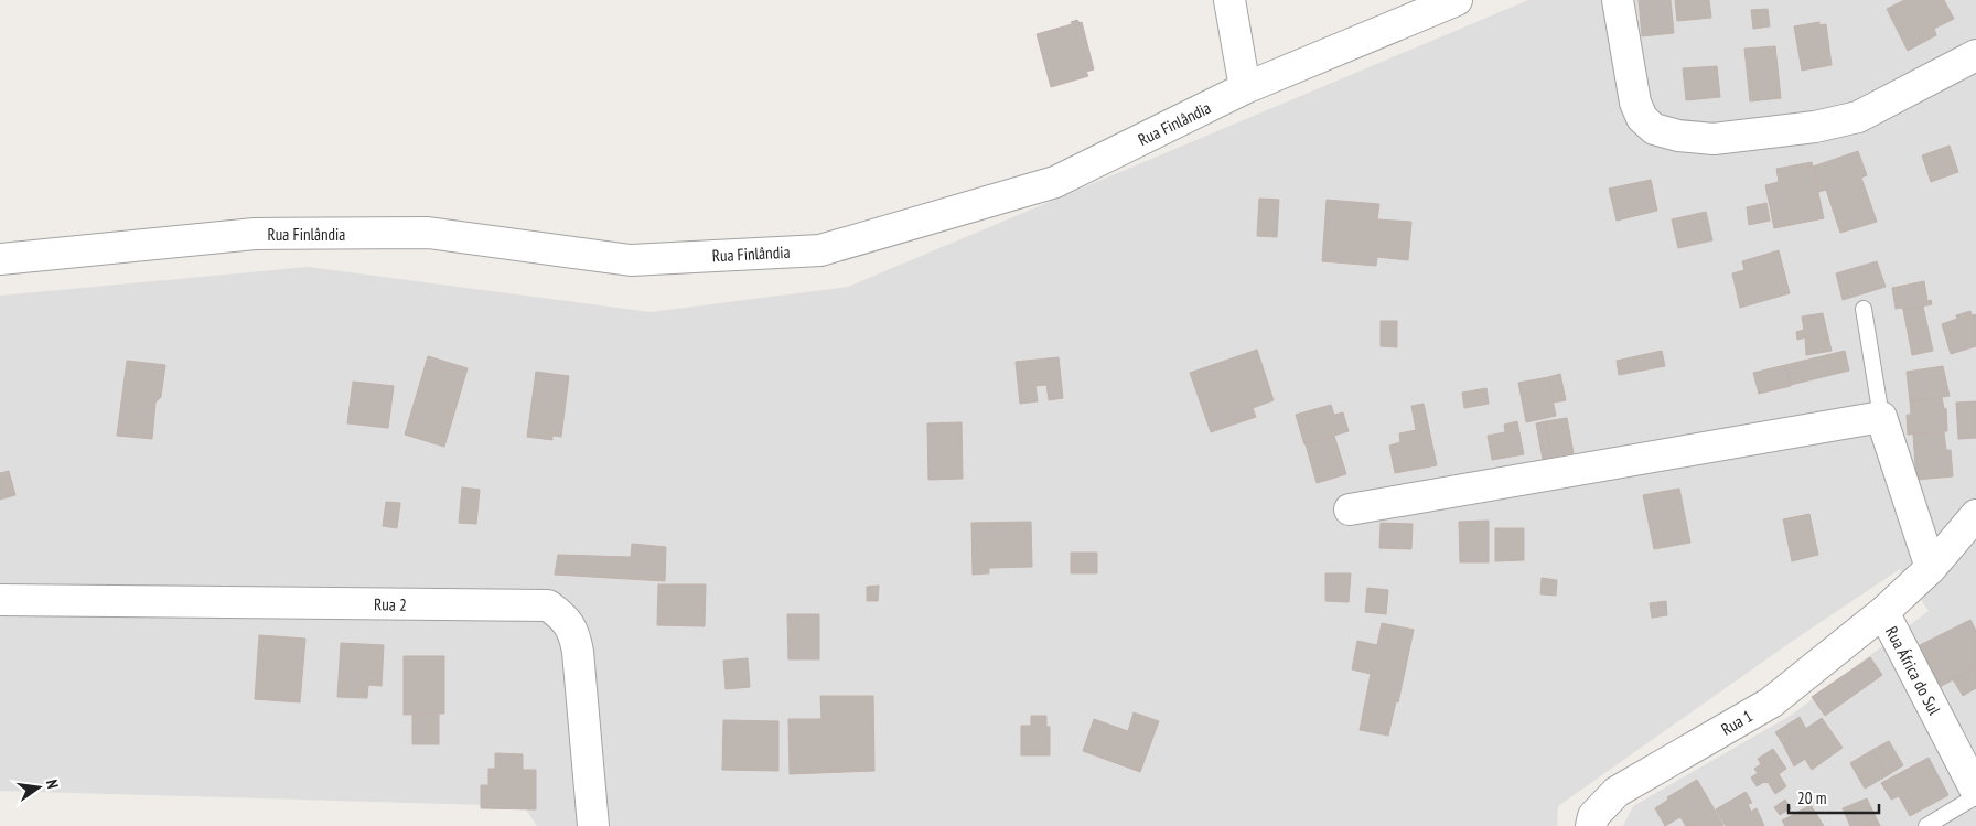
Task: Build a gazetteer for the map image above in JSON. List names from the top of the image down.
{
  "streets": {
    "street": [
      "Rua Finlândia",
      "Rua 2",
      "Rua África do Sul",
      "Rua 1"
    ]
  },
  "crossings": [
    ["Rua África do Sul", "Rua 1"]
  ],
  "scale_bar": "20 m",
  "north": "right"
}
